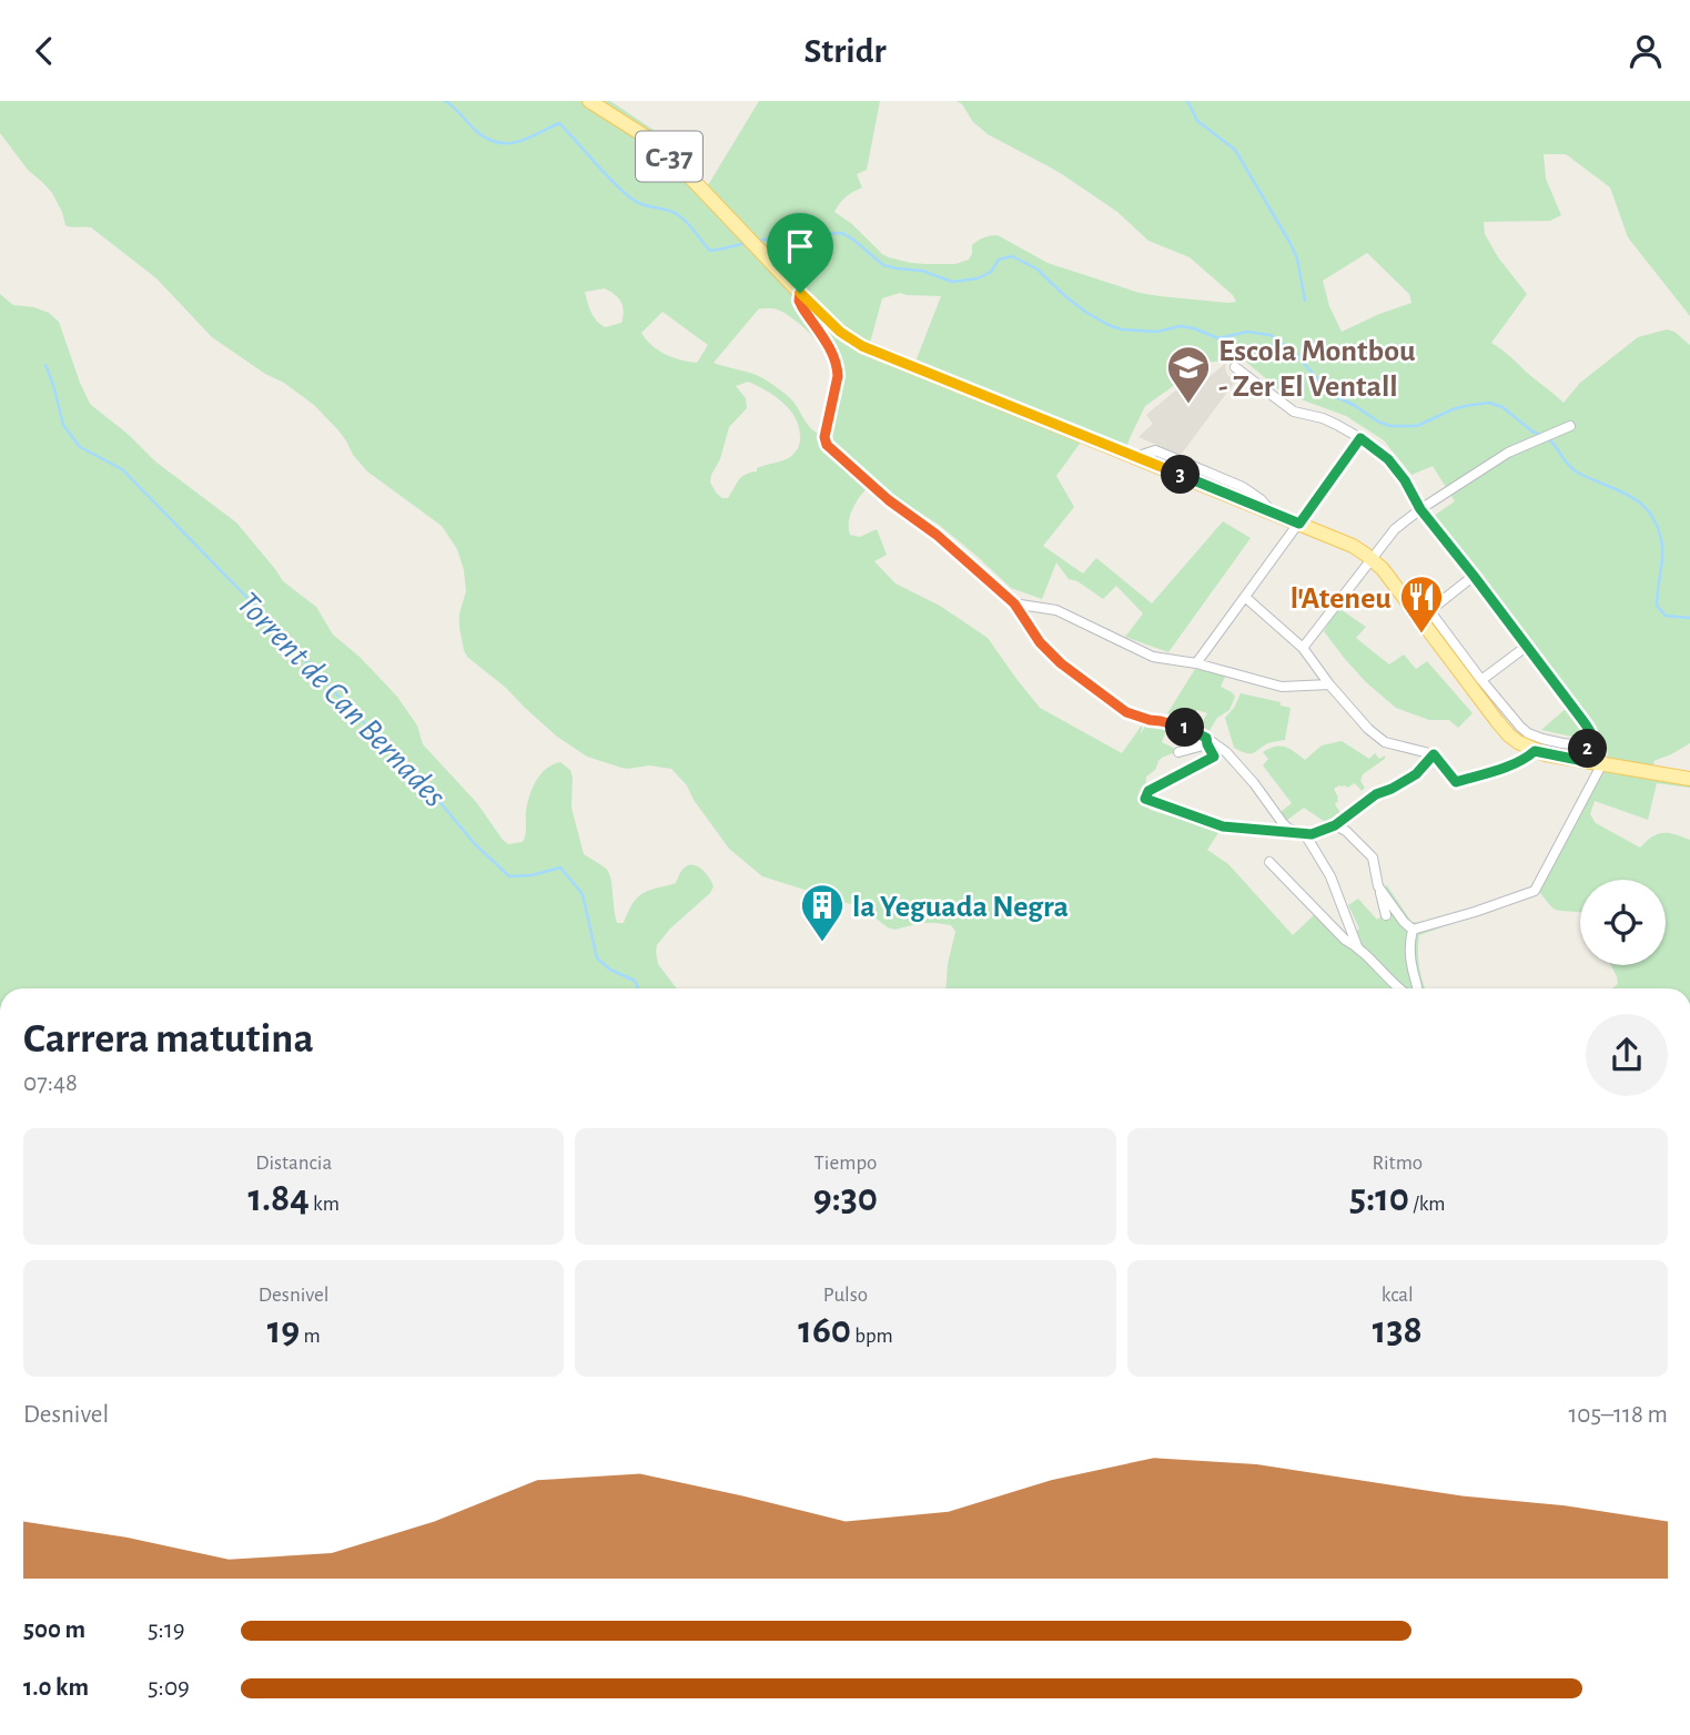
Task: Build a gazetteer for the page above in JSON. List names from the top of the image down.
{
  "streets": {
    "main road": ["C-37"]
  },
  "water": ["Torrent de Can Bernades"],
  "places": {
    "school or university": ["Escola Montbou - Zer El Ventall"],
    "restaurant": ["l'Ateneu"],
    "building": ["la Yeguada Negra"]
  },
  "page": {
    "header": "Stridr",
    "pins": ["3", "1", "2"],
    "heading": ["Carrera matutina", "07:48"],
    "stats": [
      ["Distancia", "1.84 km"],
      ["Tiempo", "9:30"],
      ["Ritmo", "5:10 /km"],
      ["Desnivel", "19 m"],
      ["Pulso", "160 bpm"],
      ["kcal", "138"]
    ],
    "chart": ["Desnivel", "105–118 m"],
    "list": [
      {
        "name": "500 m",
        "note": "5:19"
      },
      {
        "name": "1.0 km",
        "note": "5:09"
      }
    ]
  }
}
